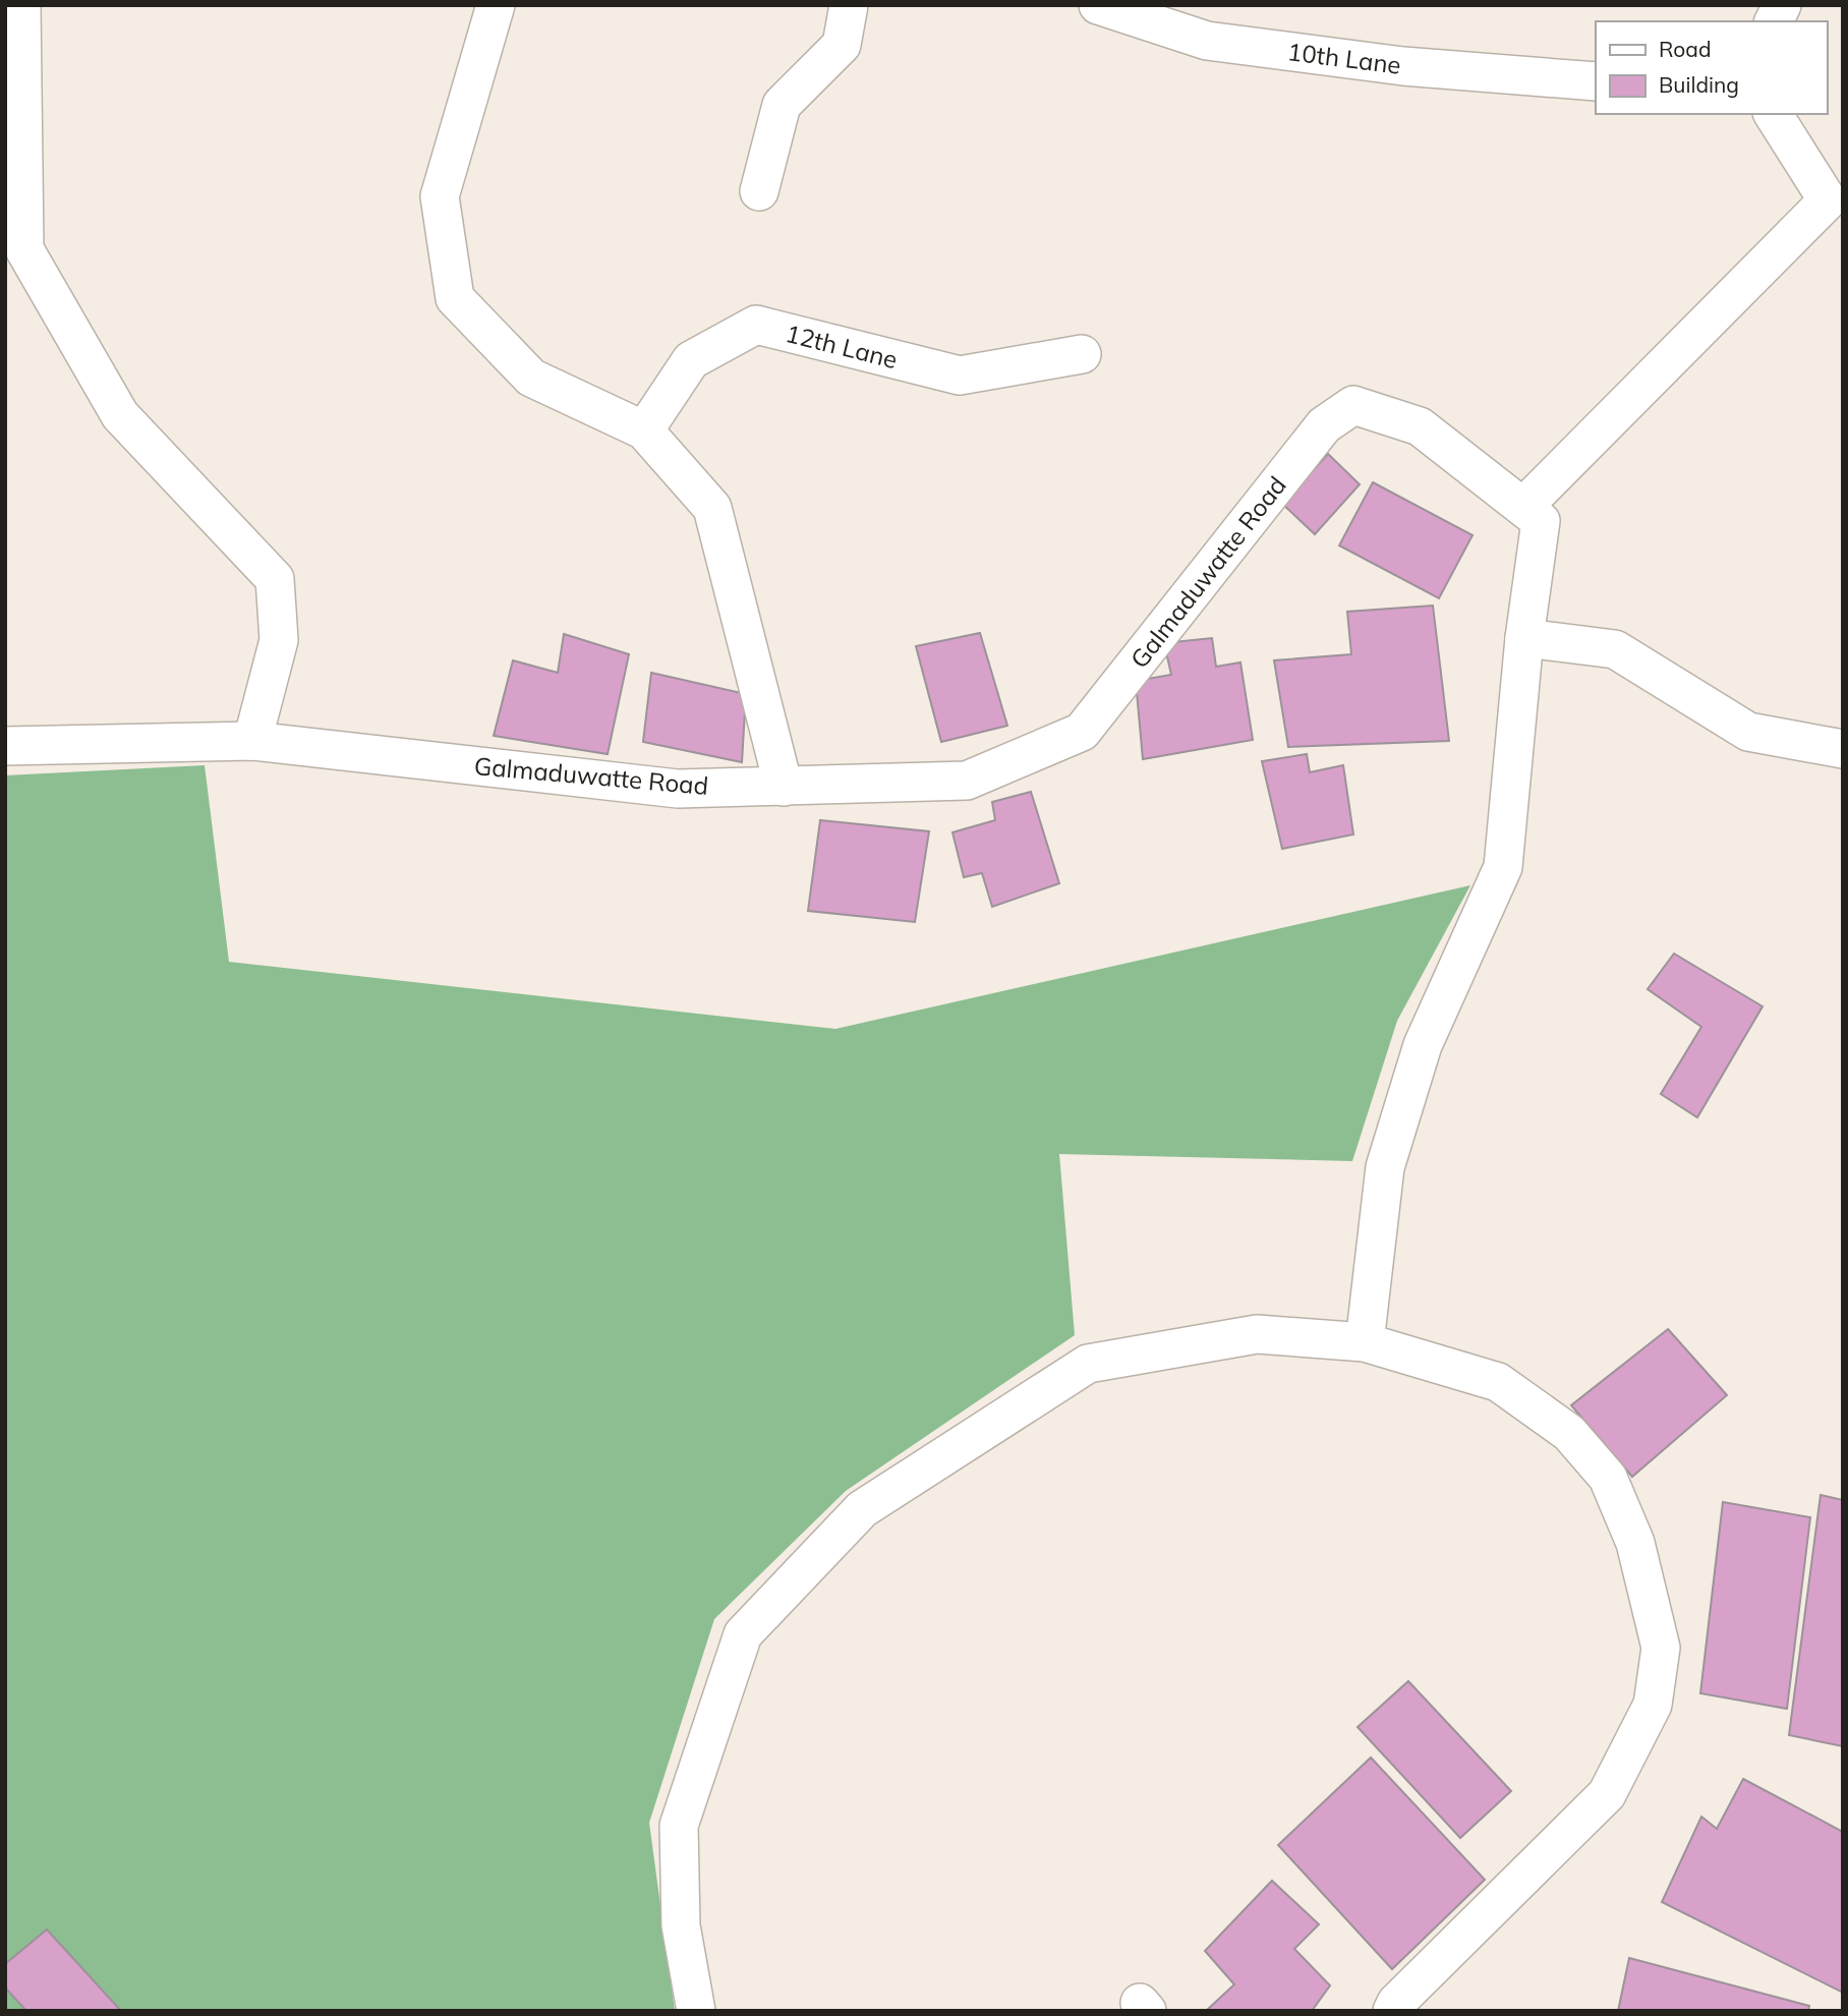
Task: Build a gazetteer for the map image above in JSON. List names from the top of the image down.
{
  "streets": {
    "street": ["10th Lane", "12th Lane", "Galmaduwatte Road"]
  },
  "legend": ["Road", "Building"]
}
